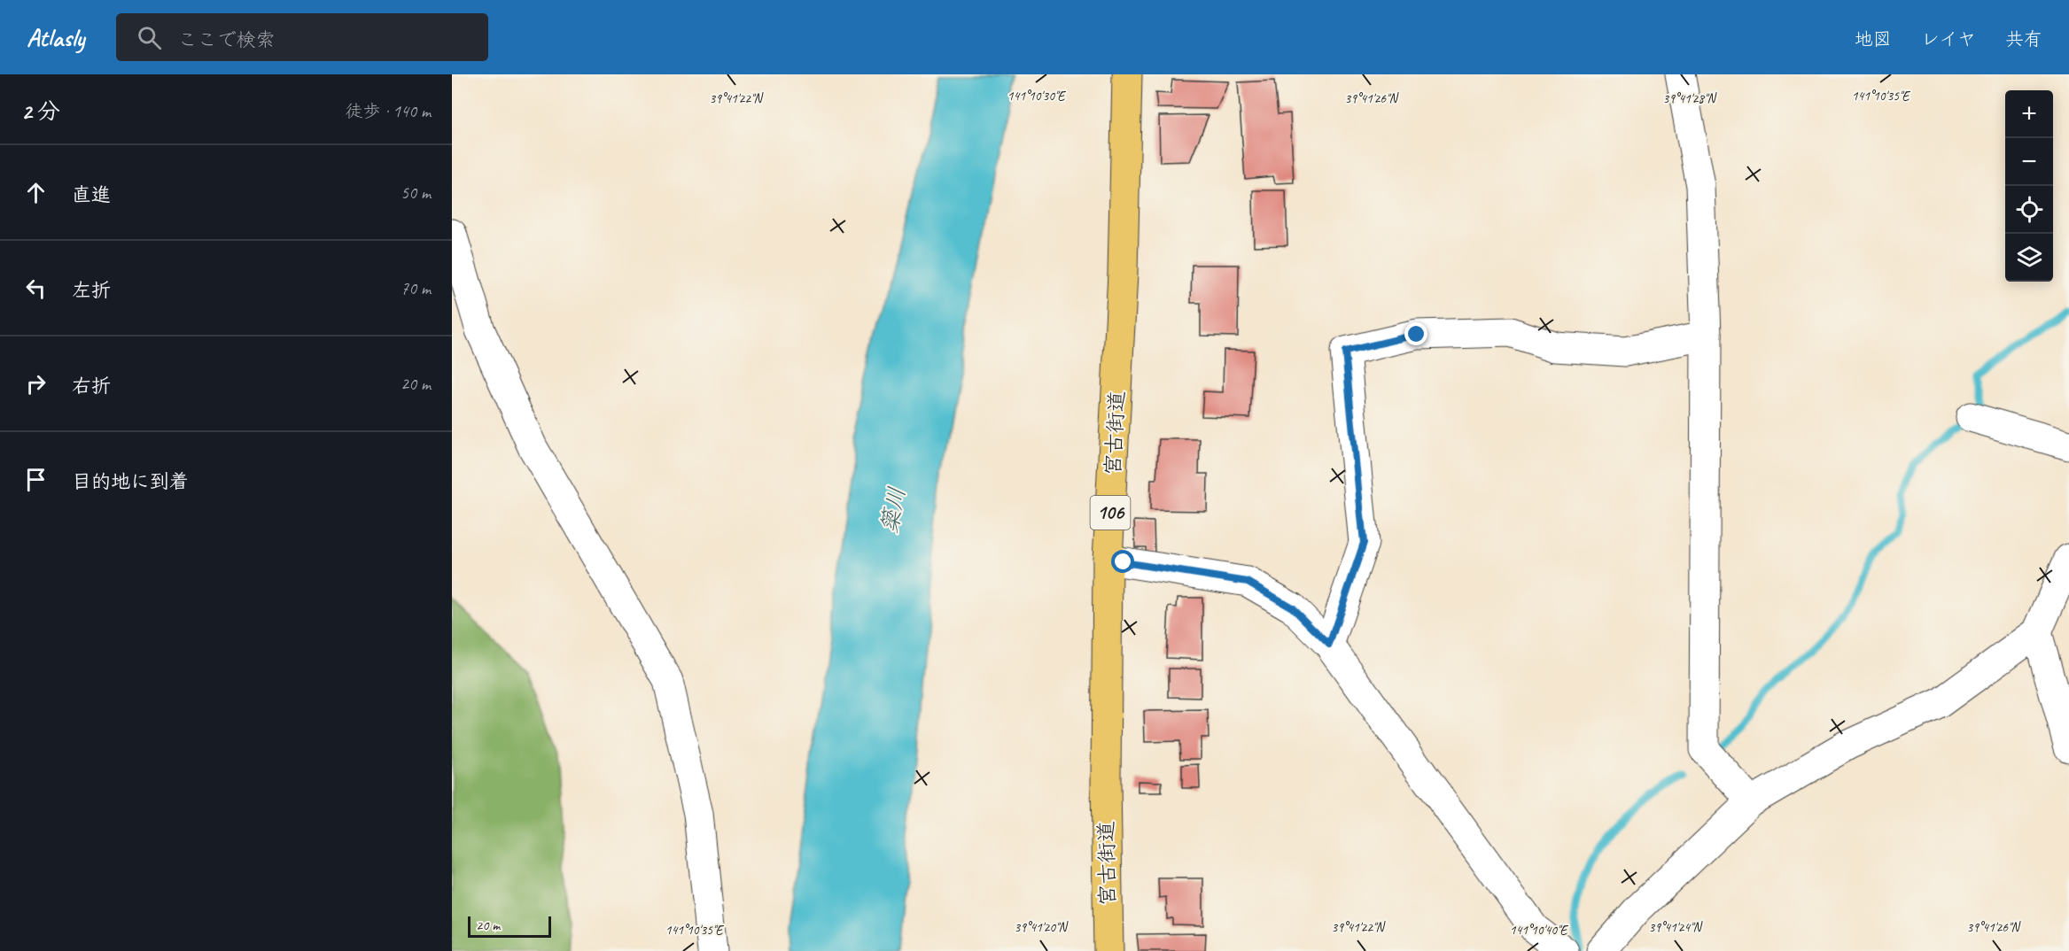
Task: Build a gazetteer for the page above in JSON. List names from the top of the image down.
{
  "streets": {
    "highway": ["宮古街道", "106"]
  },
  "water": ["簗川"],
  "scale_bar": "20 m",
  "page": {
    "header": "Atlasly",
    "search": "ここで検索",
    "nav": ["地図", "レイヤ", "共有"],
    "heading": ["2 分", "徒歩 · 140 m"],
    "map_buttons": ["+", "−"],
    "list": [
      ["直進", "50 m"],
      ["左折", "70 m"],
      ["右折", "20 m"],
      "目的地に到着"
    ],
    "scale": "20 m"
  },
  "coordinates": [
    "141°10'30\"E",
    "141°10'35\"E",
    "39°41'22\"N",
    "39°41'26\"N",
    "39°41'28\"N",
    "39°41'20\"N",
    "39°41'24\"N",
    "141°10'40\"E"
  ]
}
